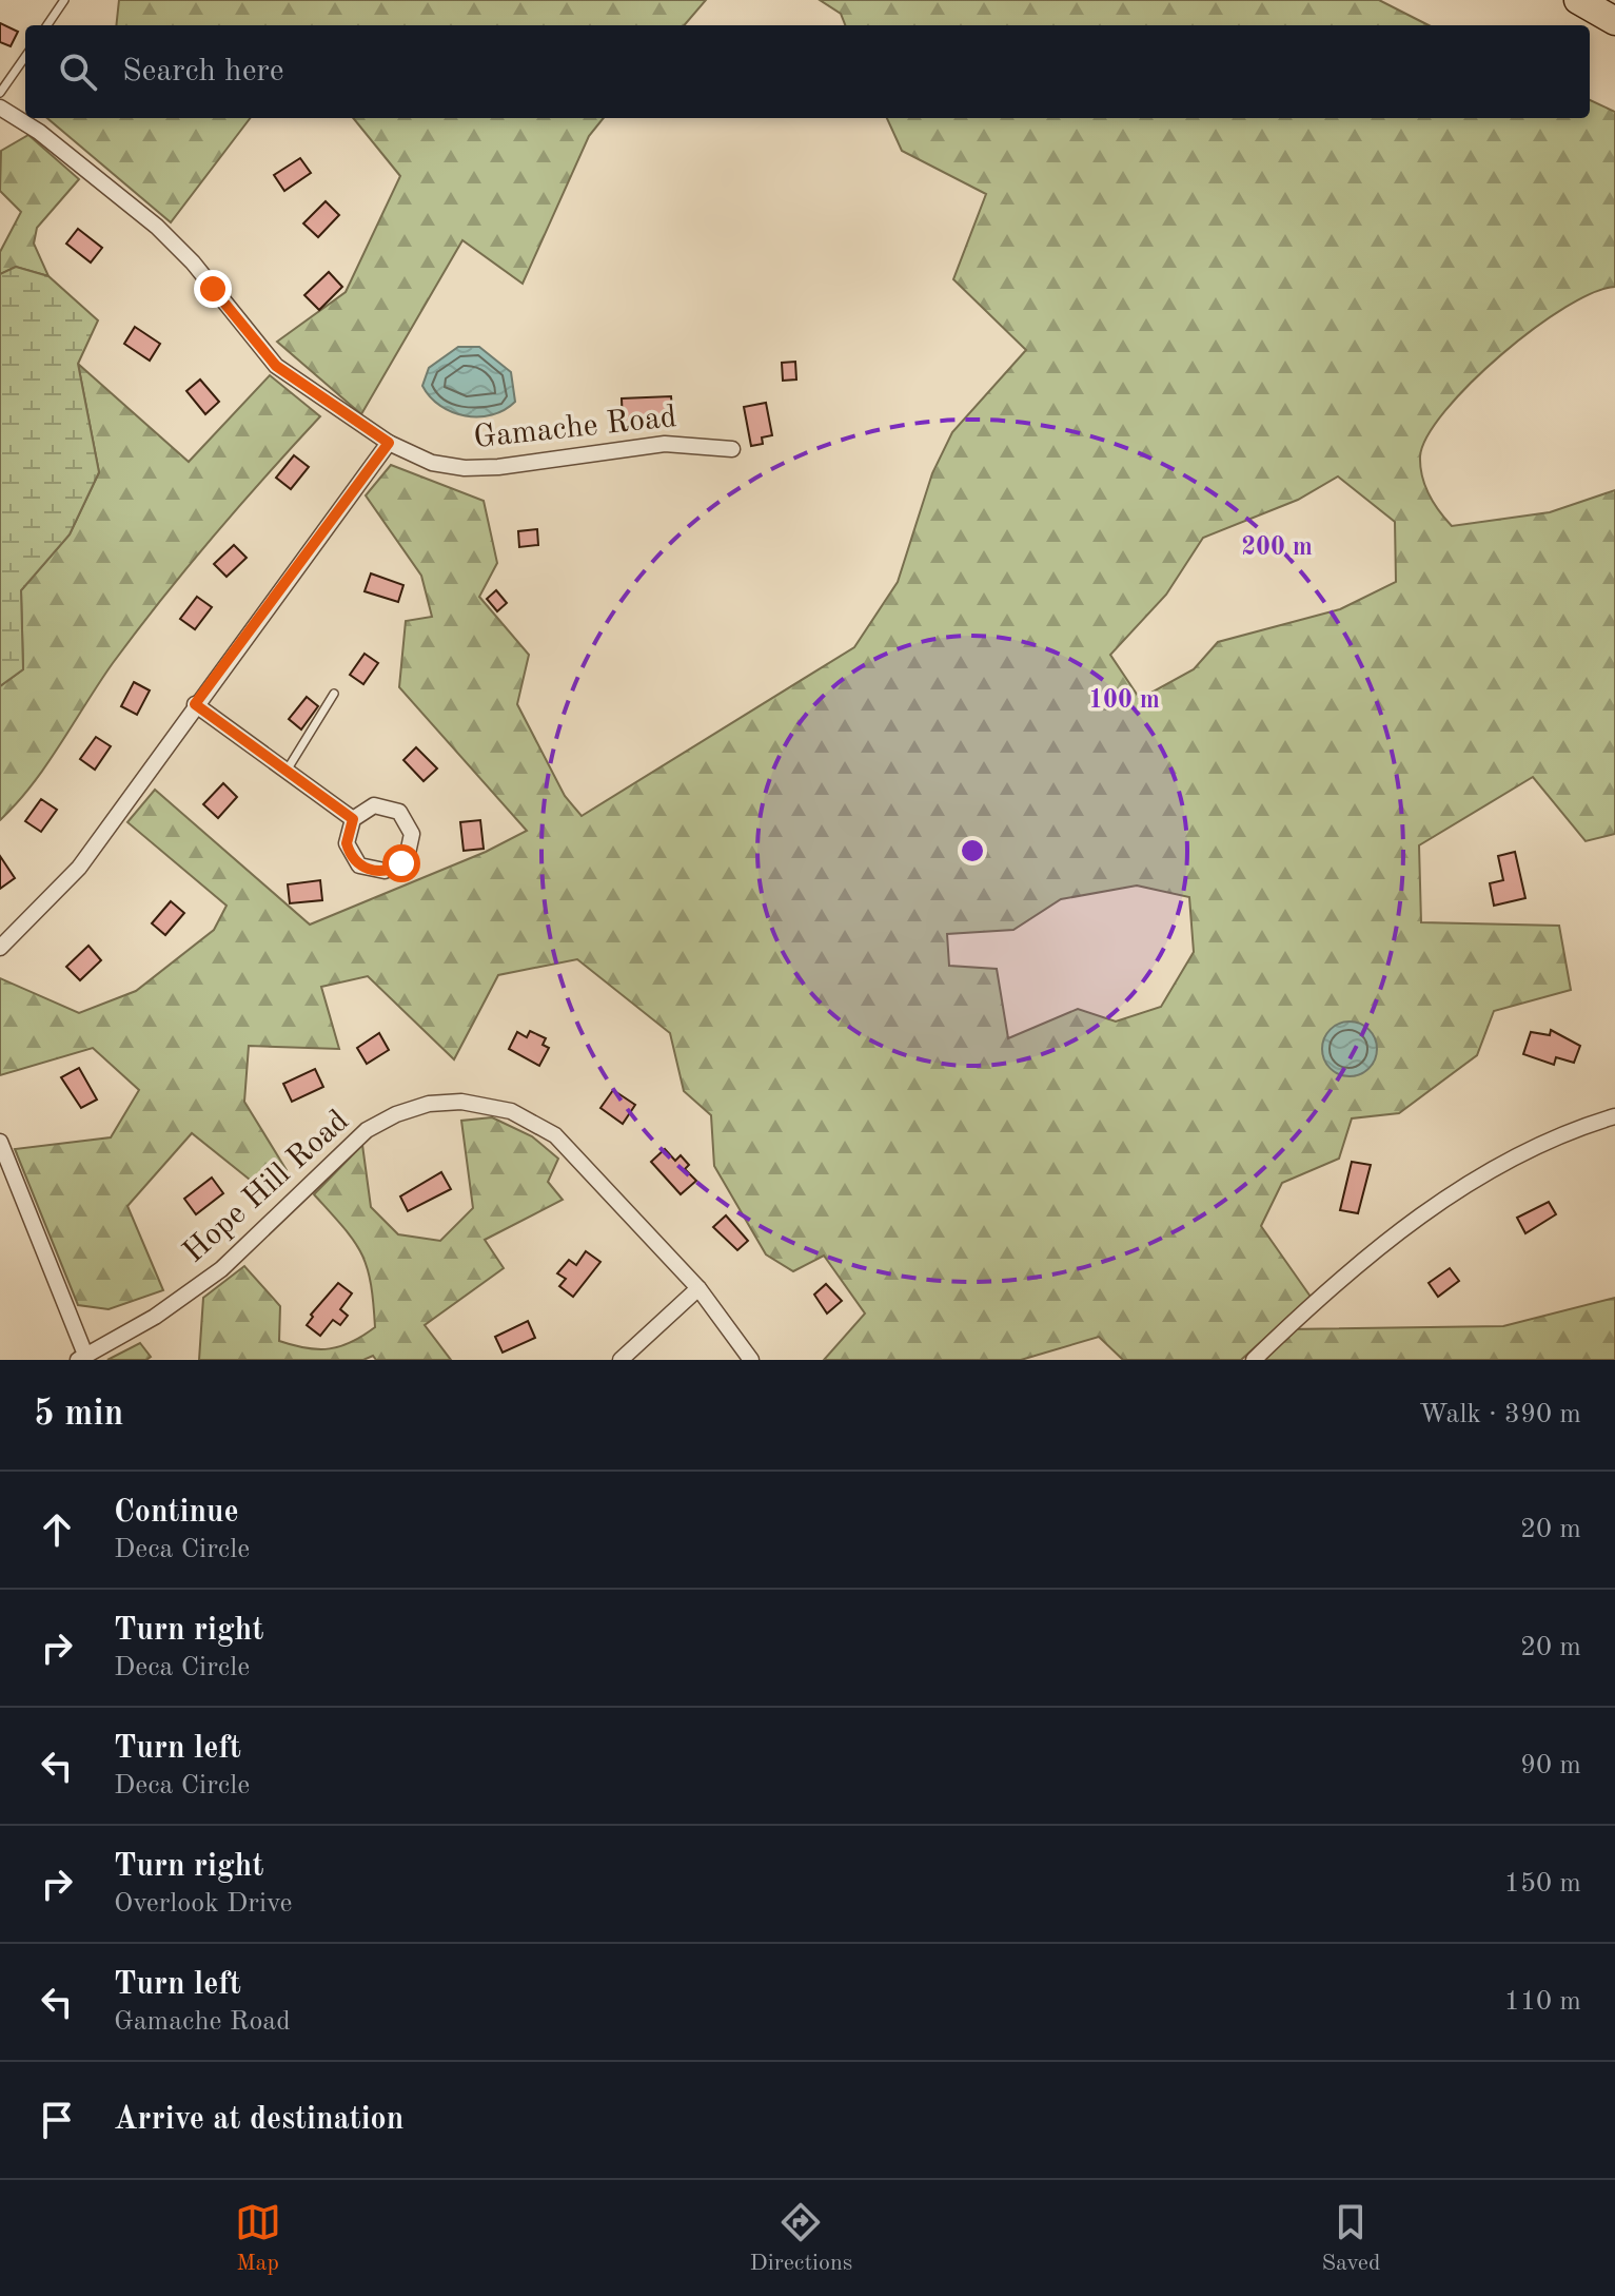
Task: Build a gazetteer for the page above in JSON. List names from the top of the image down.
{
  "streets": {
    "street": ["Gamache Road", "Hope Hill Road"]
  },
  "page": {
    "search": "Search here",
    "heading": ["5 min", "Walk · 390 m"],
    "list": [
      ["Continue", "Deca Circle", "20 m"],
      ["Turn right", "Deca Circle", "20 m"],
      ["Turn left", "Deca Circle", "90 m"],
      ["Turn right", "Overlook Drive", "150 m"],
      ["Turn left", "Gamache Road", "110 m"],
      "Arrive at destination"
    ],
    "nav": ["Map", "Directions", "Saved"]
  },
  "rings": ["200 m", "100 m"]
}
